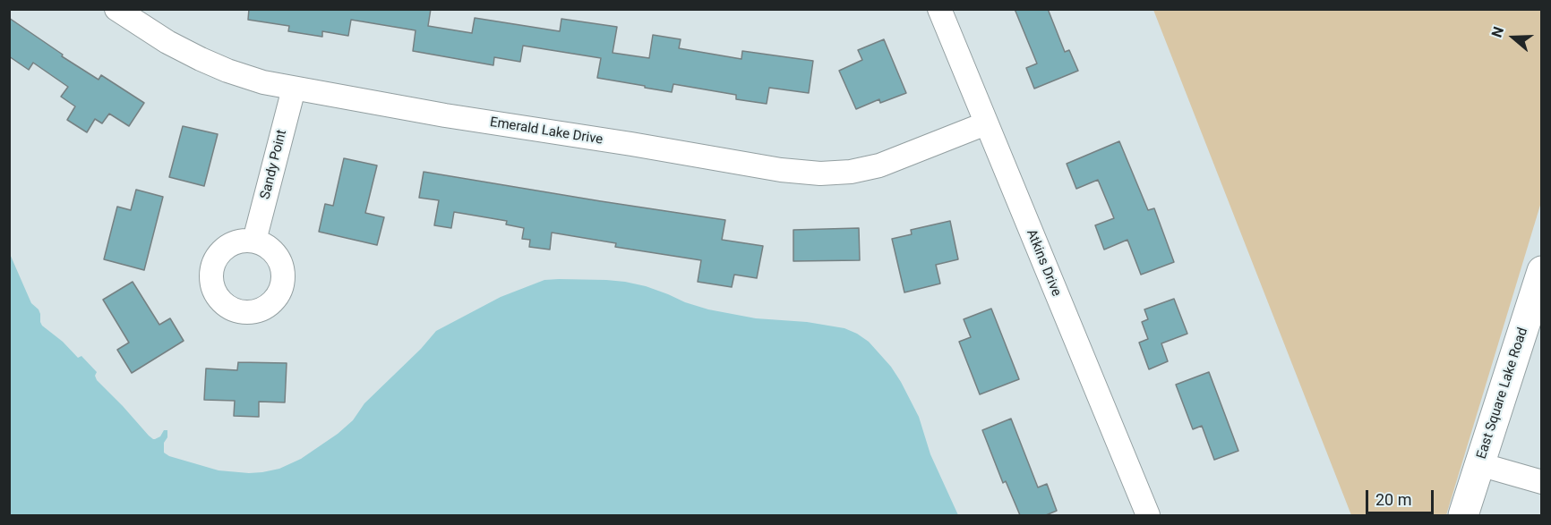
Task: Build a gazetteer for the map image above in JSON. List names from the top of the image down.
{
  "streets": {
    "main road": ["East Square Lake Road"],
    "street": ["Emerald Lake Drive", "Sandy Point", "Atkins Drive"]
  },
  "crossings": [
    ["Emerald Lake Drive", "Sandy Point"],
    ["Emerald Lake Drive", "Atkins Drive"]
  ],
  "scale_bar": "20 m",
  "north": "left"
}
